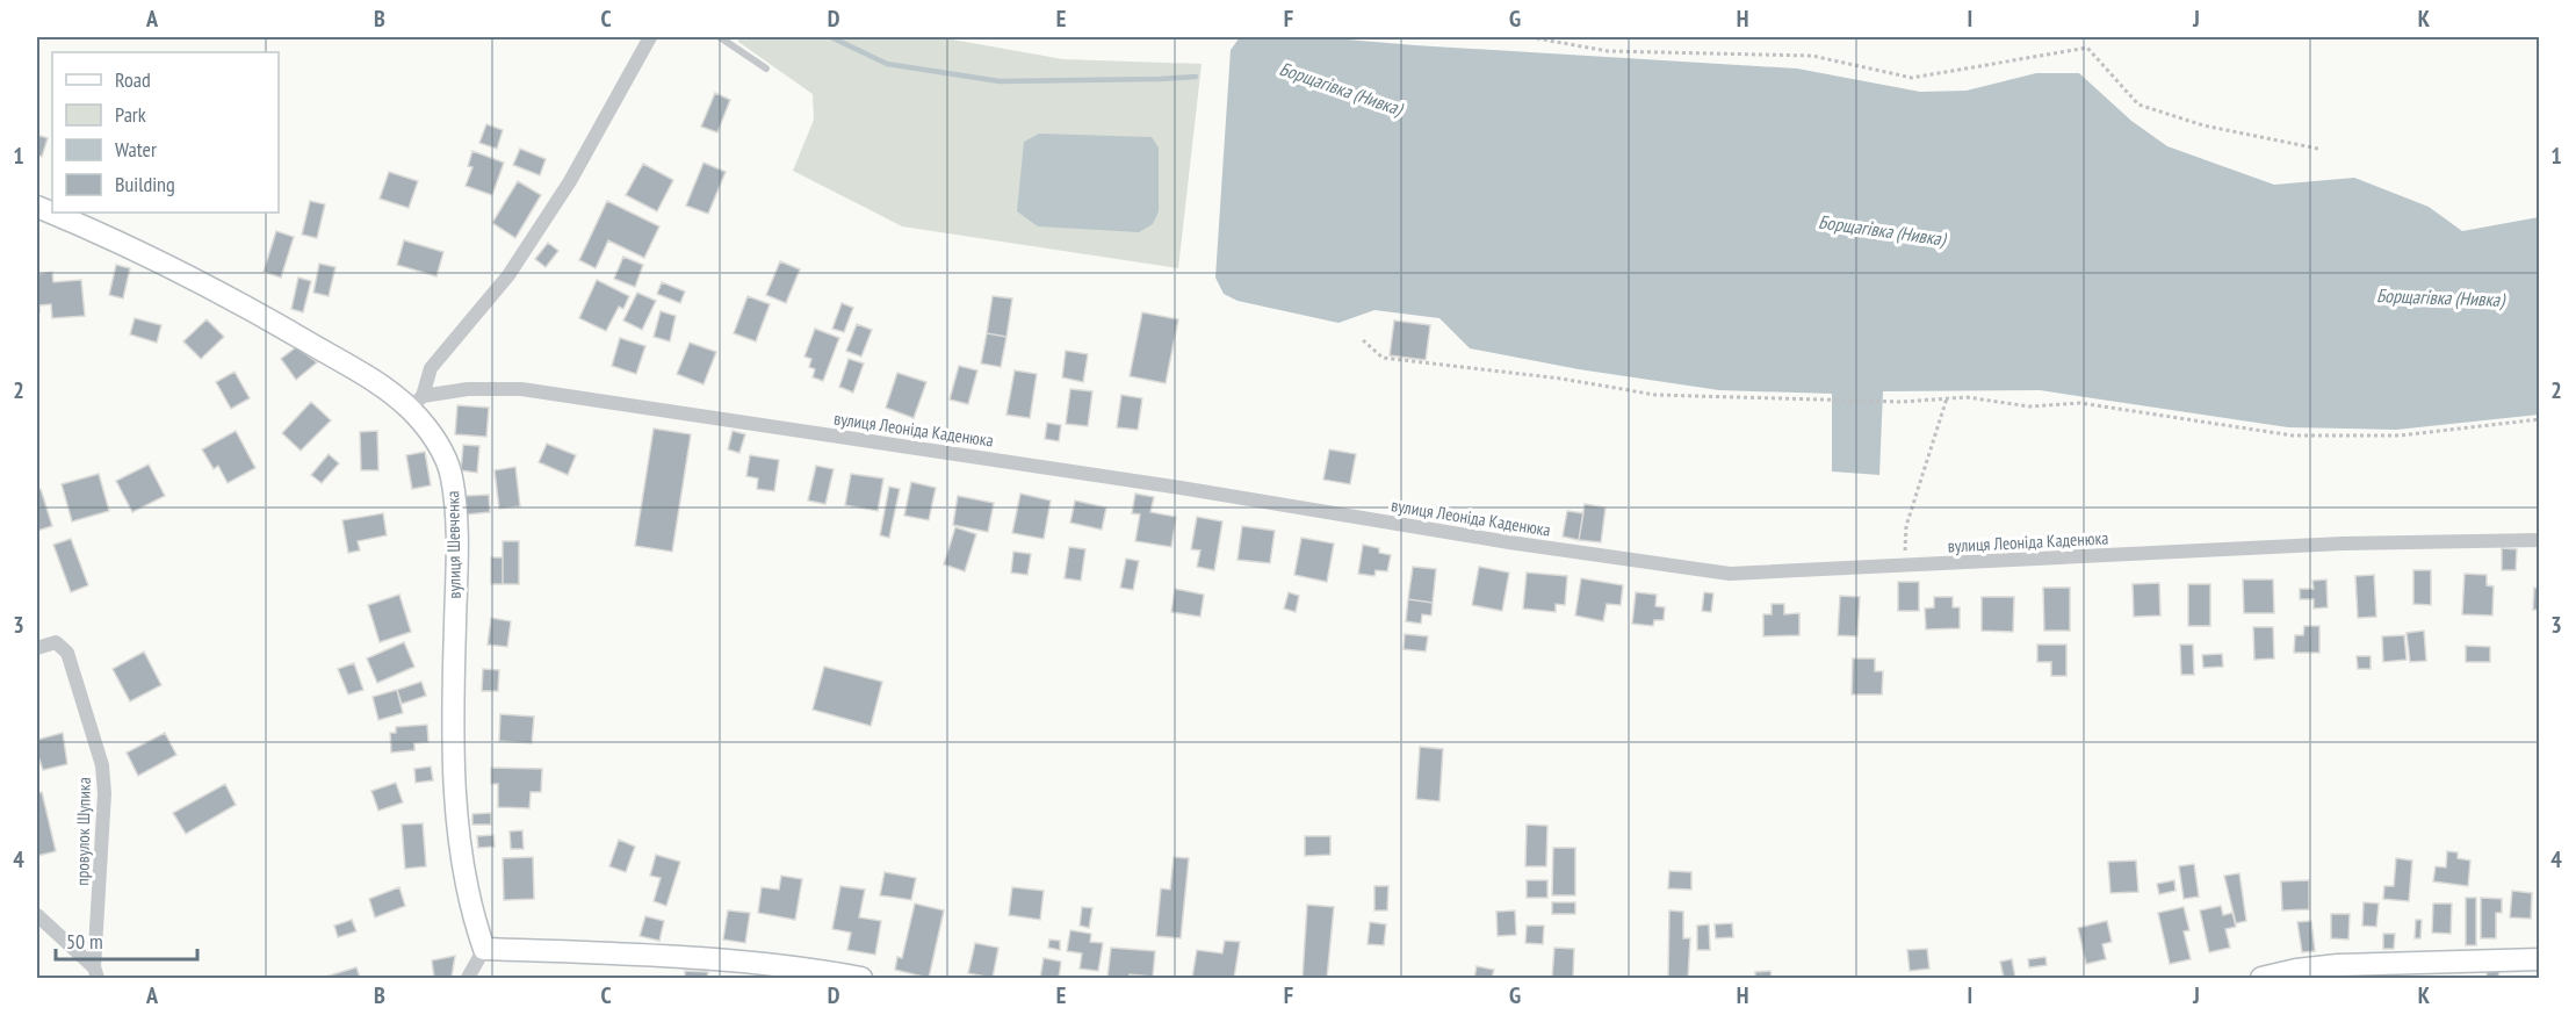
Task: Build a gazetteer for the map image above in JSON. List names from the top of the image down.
{
  "streets": {
    "street": ["вулиця Леоніда Каденюка", "вулиця Шевченка", "провулок Шупика"]
  },
  "crossings": [
    ["вулиця Леоніда Каденюка", "вулиця Шевченка"]
  ],
  "water": ["Борщагівка (Нивка)"],
  "legend": [
    "Road",
    "Park",
    "Water",
    "Building"
  ],
  "scale_bar": "50 m",
  "grid": {
    "columns": [
      "A",
      "B",
      "C",
      "D",
      "E",
      "F",
      "G",
      "H",
      "I",
      "J",
      "K"
    ],
    "rows": [
      "1",
      "2",
      "3",
      "4"
    ]
  }
}
